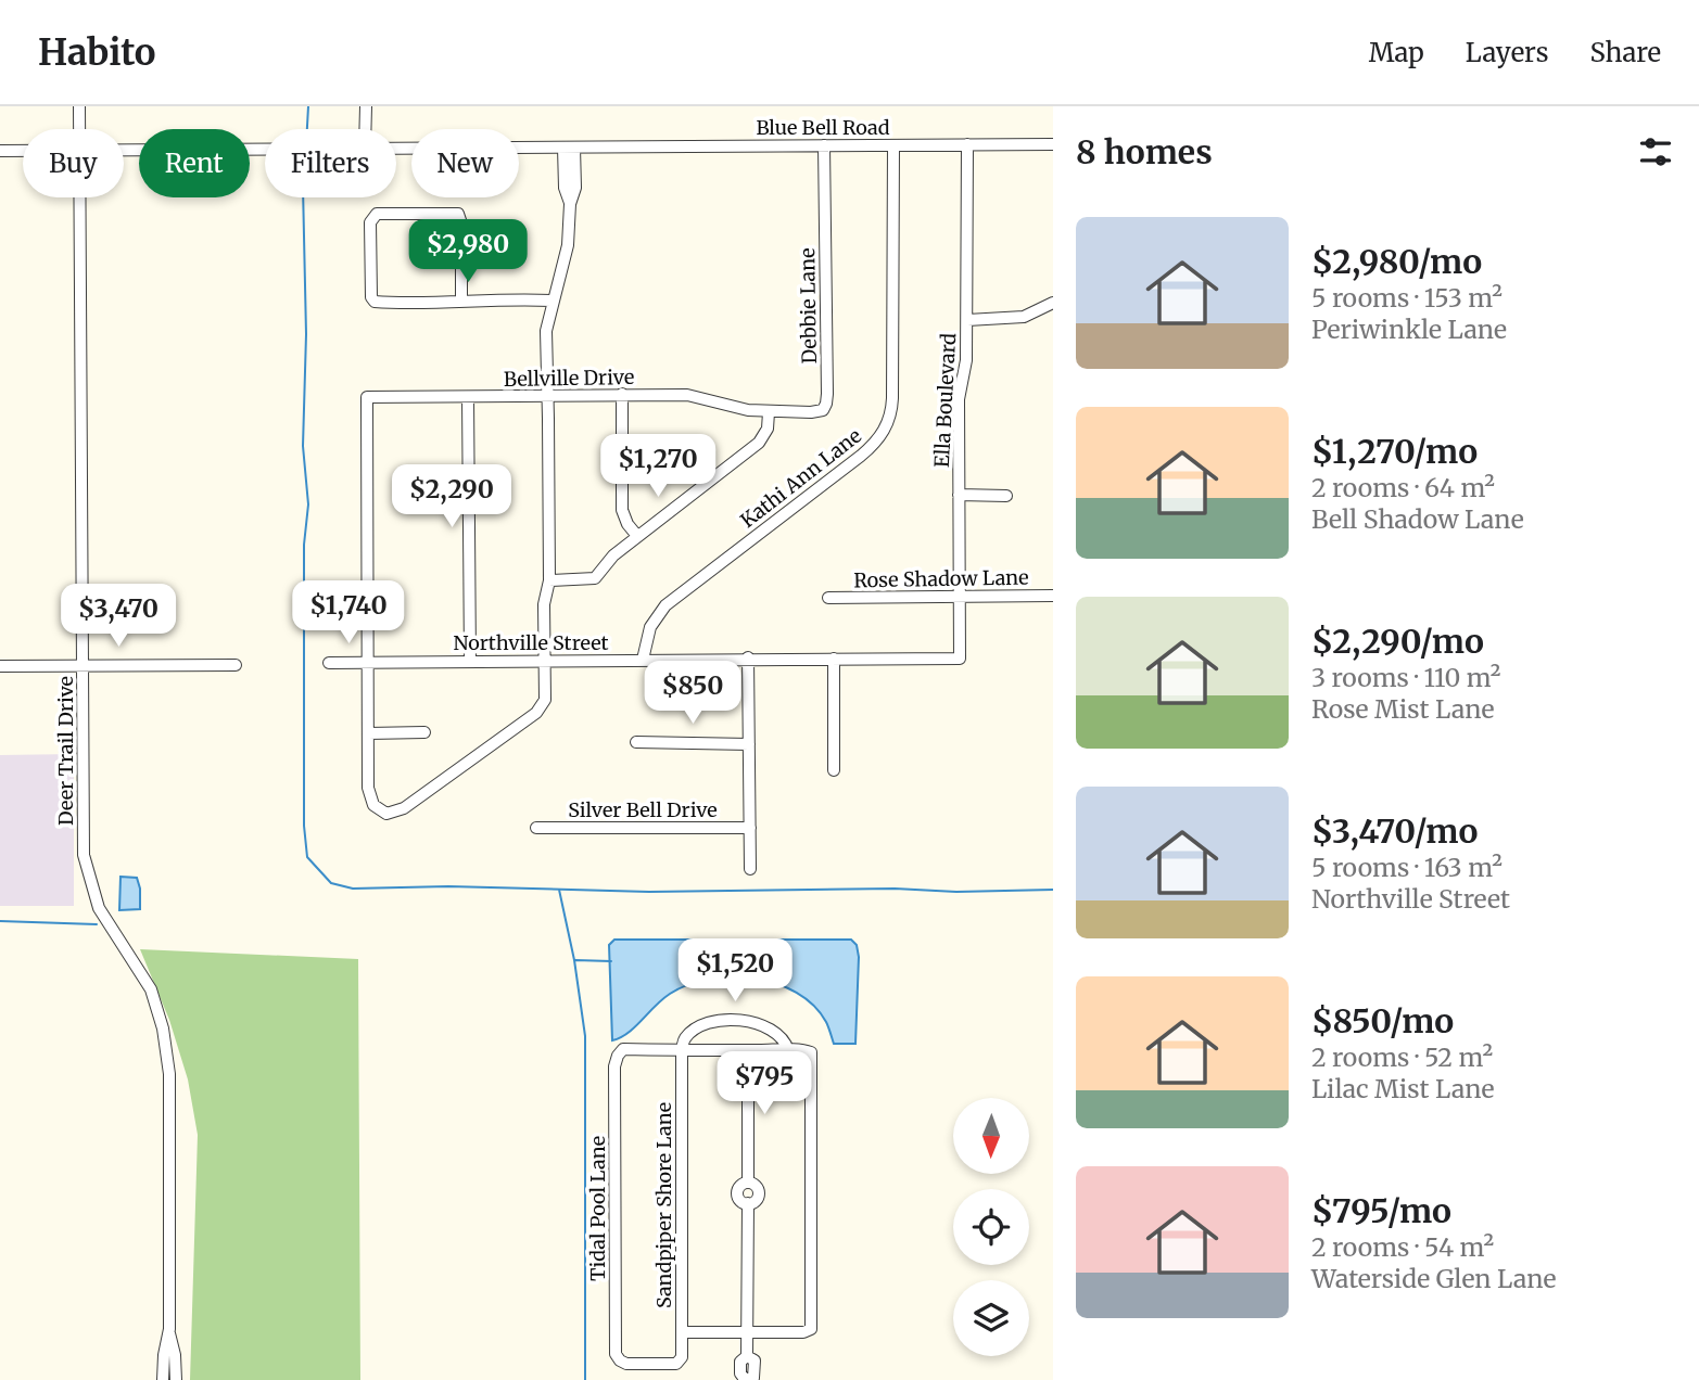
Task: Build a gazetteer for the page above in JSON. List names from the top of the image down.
{
  "streets": {
    "street": [
      "Blue Bell Road",
      "Debbie Lane",
      "Bellville Drive",
      "Ella Boulevard",
      "Kathi Ann Lane",
      "Rose Shadow Lane",
      "Northville Street",
      "Deer Trail Drive",
      "Silver Bell Drive",
      "Sandpiper Shore Lane",
      "Tidal Pool Lane"
    ]
  },
  "crossings": [
    ["Blue Bell Road", "Debbie Lane"],
    ["Blue Bell Road", "Ella Boulevard"],
    ["Blue Bell Road", "Kathi Ann Lane"],
    ["Debbie Lane", "Bellville Drive"],
    ["Bellville Drive", "Northville Street"],
    ["Ella Boulevard", "Rose Shadow Lane"],
    ["Ella Boulevard", "Northville Street"],
    ["Kathi Ann Lane", "Northville Street"],
    ["Sandpiper Shore Lane", "Tidal Pool Lane"]
  ],
  "north": "bottom",
  "page": {
    "header": "Habito",
    "nav": ["Map", "Layers", "Share"],
    "heading": "8 homes",
    "chip": [
      "Buy",
      "Rent",
      "Filters",
      "New"
    ],
    "list": [
      {
        "name": "$2,980/mo",
        "note": "5 rooms · 153 m² · Periwinkle Lane"
      },
      {
        "name": "$1,270/mo",
        "note": "2 rooms · 64 m² · Bell Shadow Lane"
      },
      {
        "name": "$2,290/mo",
        "note": "3 rooms · 110 m² · Rose Mist Lane"
      },
      {
        "name": "$3,470/mo",
        "note": "5 rooms · 163 m² · Northville Street"
      },
      {
        "name": "$850/mo",
        "note": "2 rooms · 52 m² · Lilac Mist Lane"
      },
      {
        "name": "$795/mo",
        "note": "2 rooms · 54 m² · Waterside Glen Lane"
      }
    ],
    "price": [
      "$2,980",
      "$1,270",
      "$2,290",
      "$1,740",
      "$3,470",
      "$850",
      "$1,520",
      "$795"
    ]
  }
}
